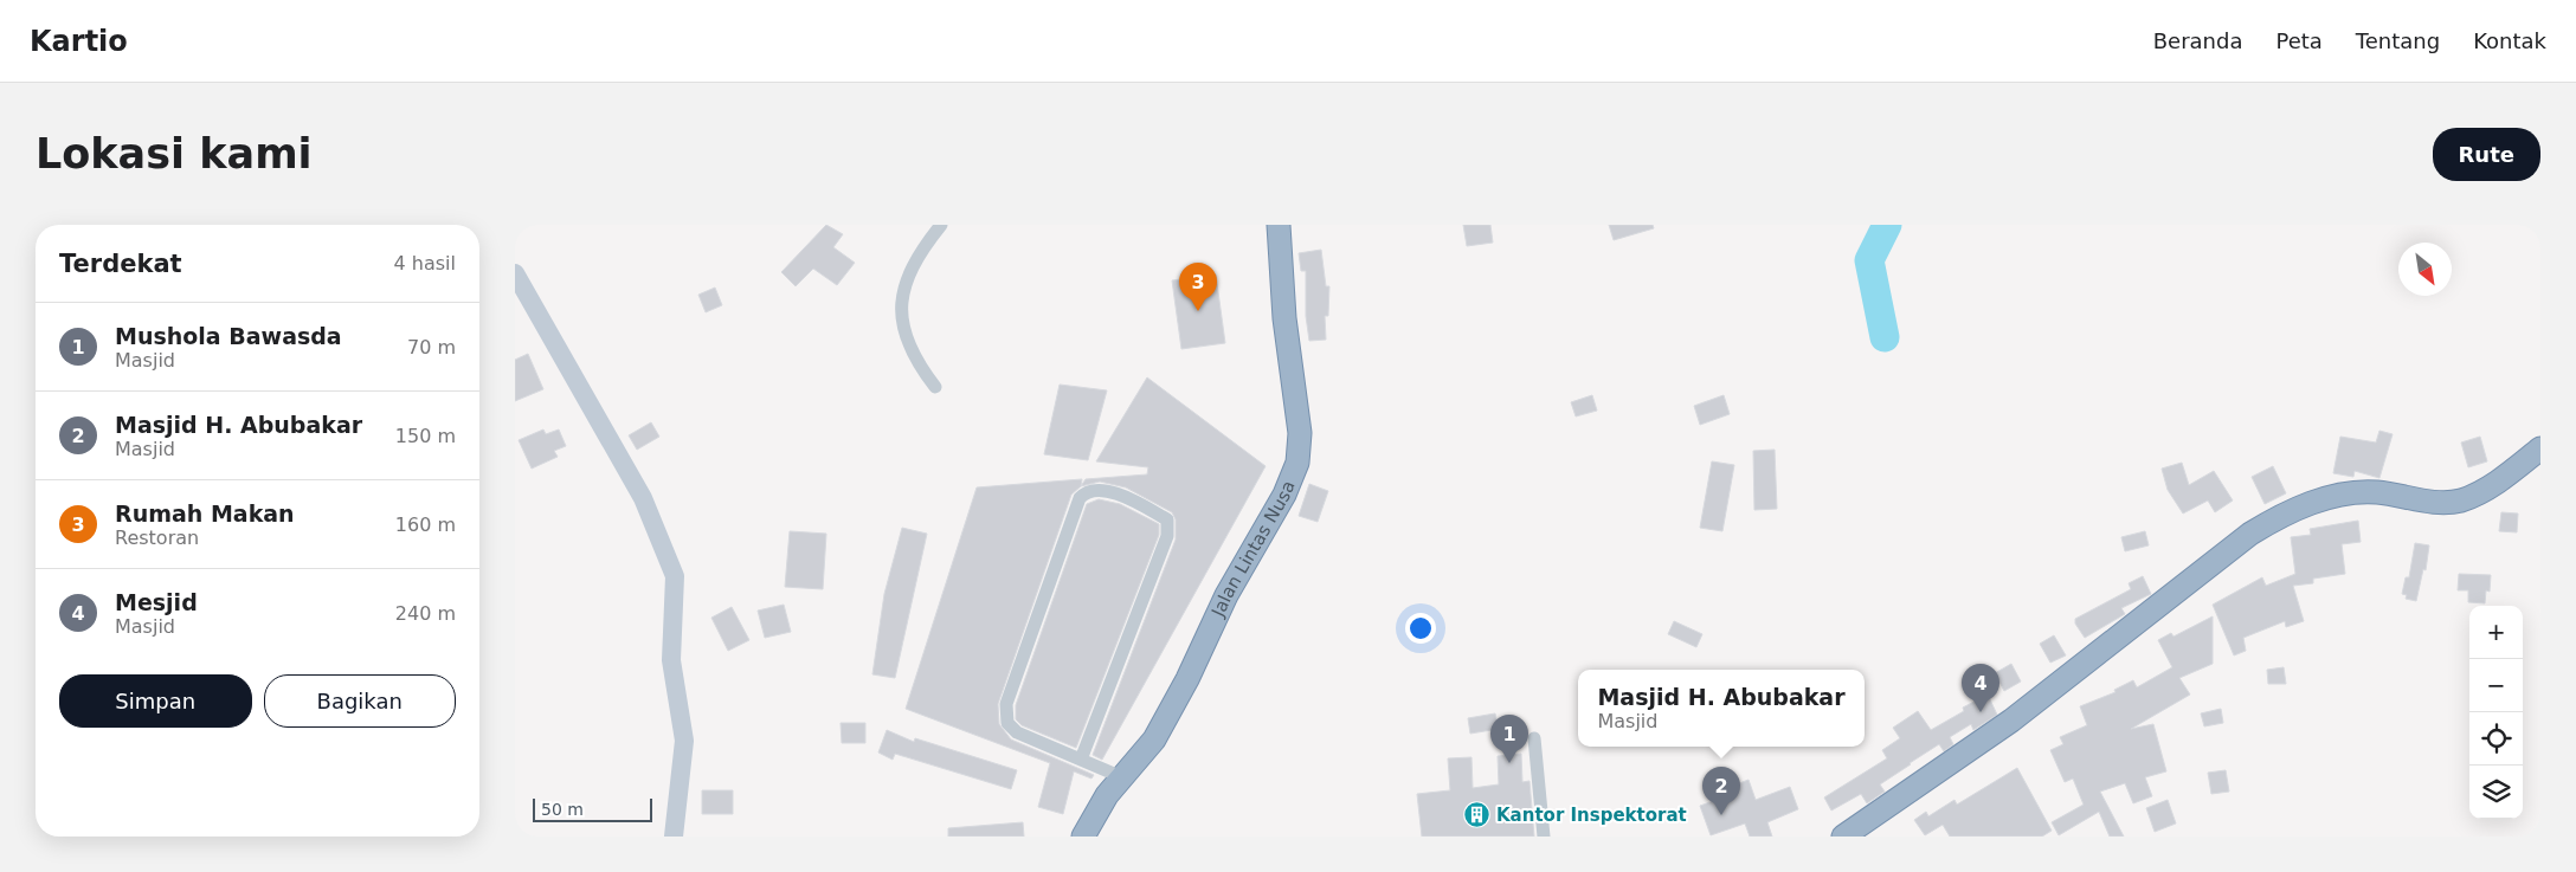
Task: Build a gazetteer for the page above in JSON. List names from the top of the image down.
{
  "streets": {
    "highway": ["Jalan Lintas Nusa"]
  },
  "places": {
    "building": ["Kantor Inspektorat"]
  },
  "scale_bar": "50 m",
  "north": "bottom right",
  "page": {
    "header": "Kartio",
    "nav": [
      "Beranda",
      "Peta",
      "Tentang",
      "Kontak"
    ],
    "buttons": [
      "Rute",
      ["Simpan", "Bagikan"]
    ],
    "title": "Lokasi kami",
    "heading": ["Terdekat", "4 hasil"],
    "pins": [
      "3",
      "4",
      "1",
      "2"
    ],
    "list": [
      {
        "mark": "1",
        "name": "Mushola Bawasda",
        "note": "Masjid",
        "value": "70 m"
      },
      {
        "mark": "2",
        "name": "Masjid H. Abubakar",
        "note": "Masjid",
        "value": "150 m"
      },
      {
        "mark": "3",
        "name": "Rumah Makan",
        "note": "Restoran",
        "value": "160 m"
      },
      {
        "mark": "4",
        "name": "Mesjid",
        "note": "Masjid",
        "value": "240 m"
      }
    ],
    "map_buttons": ["+", "−"],
    "popup": ["Masjid H. Abubakar", "Masjid"],
    "scale": "50 m"
  }
}
